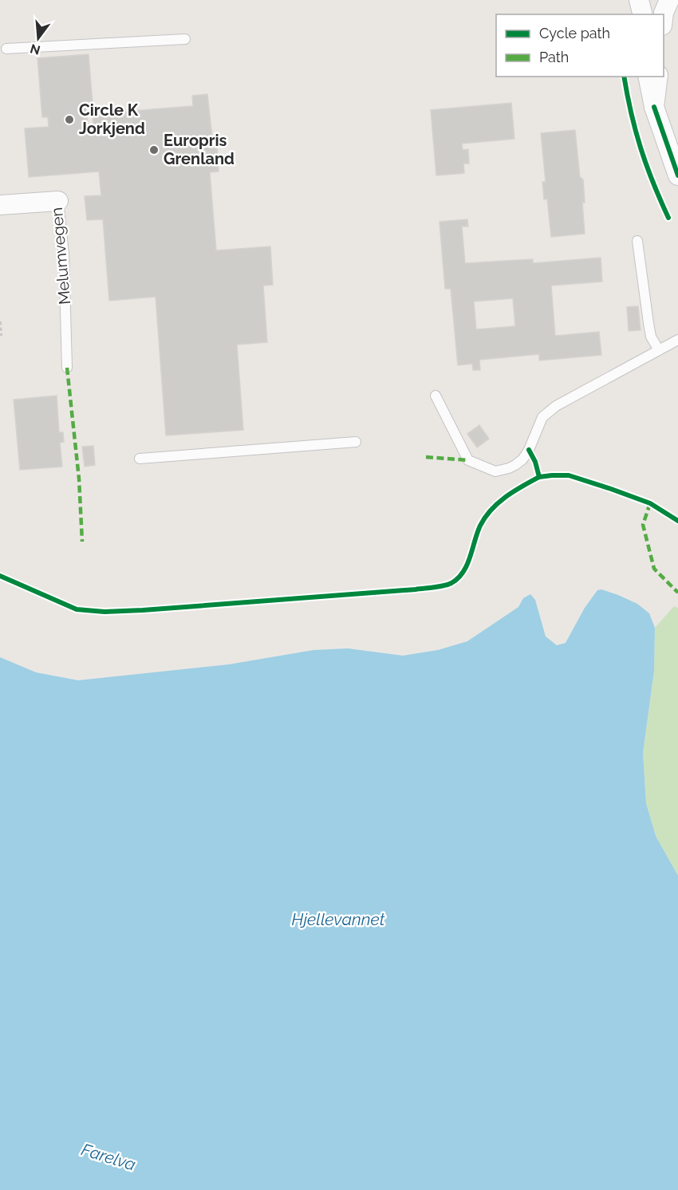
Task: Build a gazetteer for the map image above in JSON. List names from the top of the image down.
{
  "streets": {
    "street": ["Melumvegen"]
  },
  "water": ["Hjellevannet", "Farelva"],
  "places": ["Circle K Jorkjend", "Europris Grenland"],
  "legend": ["Cycle path", "Path"],
  "north": "bottom"
}
